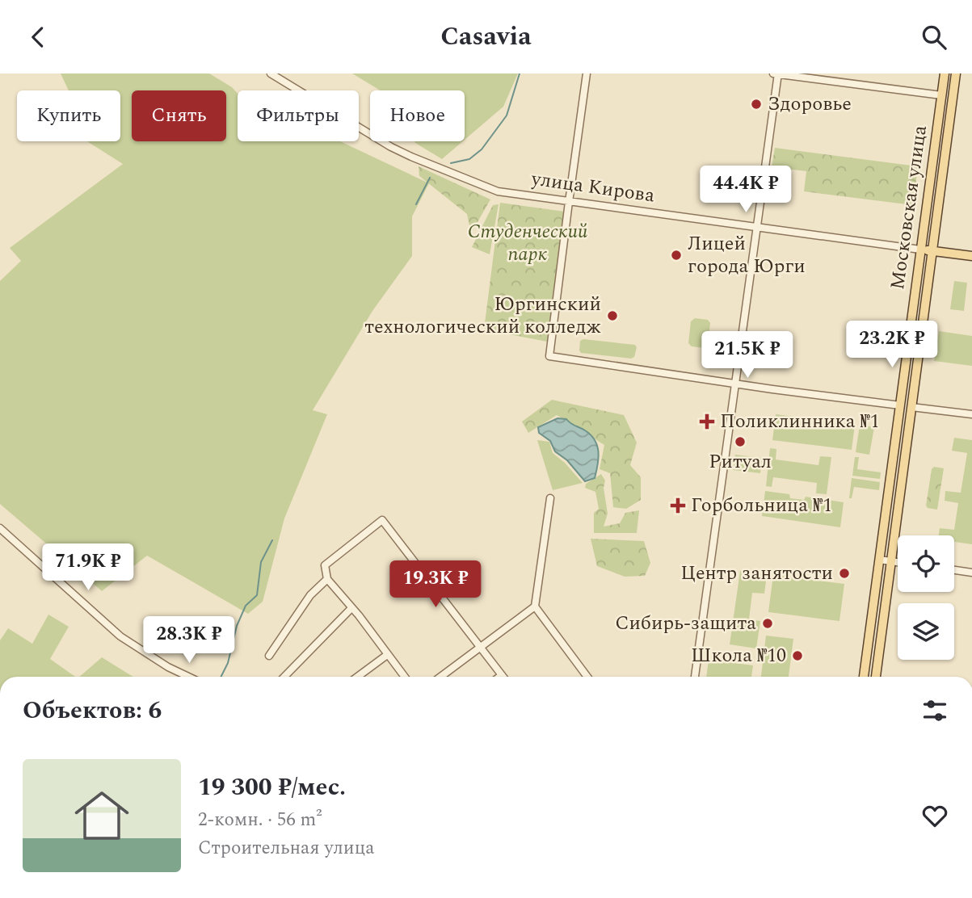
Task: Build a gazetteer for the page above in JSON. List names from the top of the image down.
{
  "streets": {
    "main road": ["улица Кирова", "Московская улица"]
  },
  "crossings": [
    ["улица Кирова", "Московская улица"]
  ],
  "parks": ["Студенческий парк"],
  "places": {
    "other": [
      "Здоровье",
      "Лицей города Юрги",
      "Юргинский технологический колледж",
      "Ритуал",
      "Центр занятости",
      "Сибирь-защита",
      "Школа №10"
    ],
    "health": ["Поликлинника №1", "Горбольница №1"]
  },
  "page": {
    "header": "Casavia",
    "chip": [
      "Купить",
      "Снять",
      "Фильтры",
      "Новое"
    ],
    "price": [
      "44.4K ₽",
      "23.2K ₽",
      "21.5K ₽",
      "71.9K ₽",
      "19.3K ₽",
      "28.3K ₽"
    ],
    "heading": "Объектов: 6",
    "list": [
      {
        "name": "19 300 ₽/мес.",
        "note": "2-комн. · 56 m² · Строительная улица"
      }
    ]
  }
}
